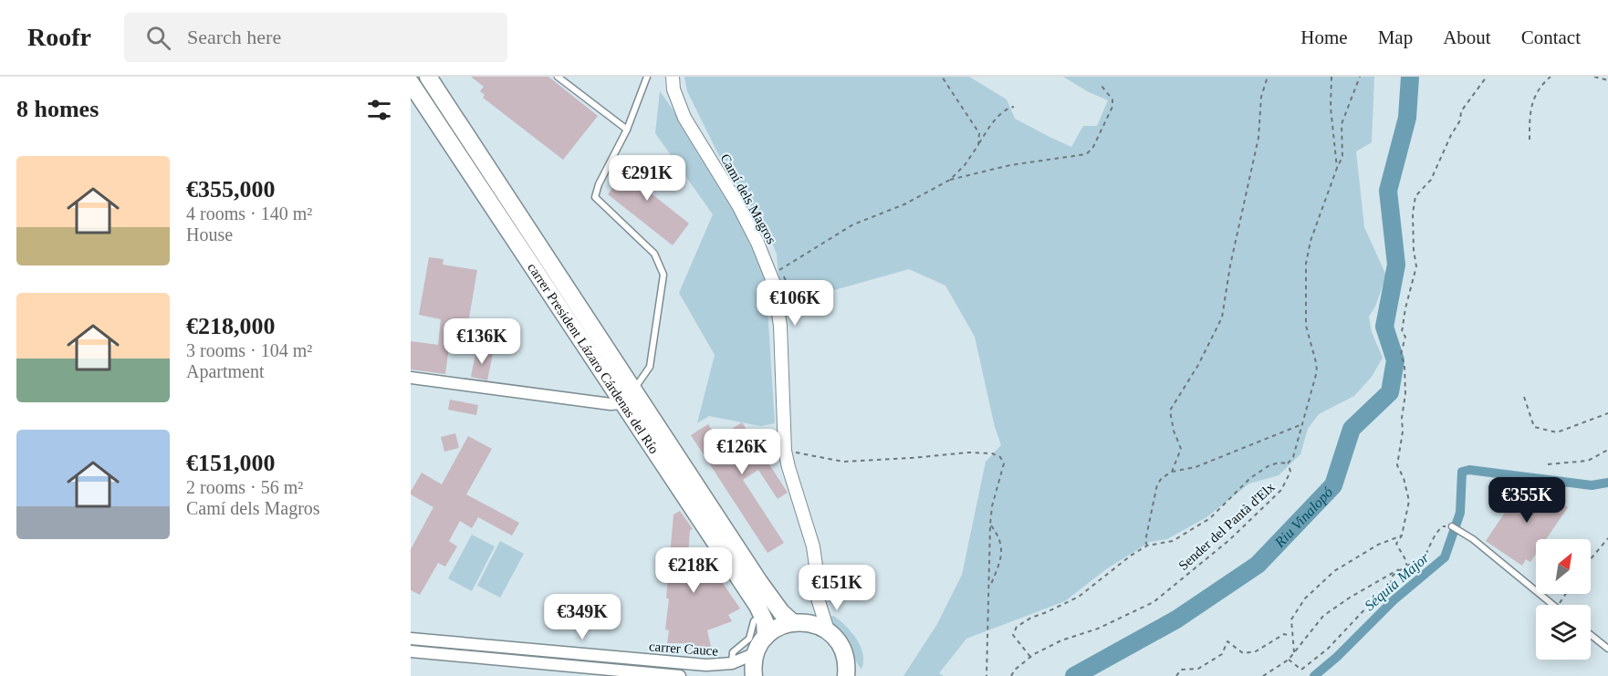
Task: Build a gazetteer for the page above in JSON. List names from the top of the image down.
{
  "streets": {
    "main road": ["carrer President Lázaro Cárdenas del Río"],
    "street": ["Camí dels Magros", "carrer Cauce"],
    "path": ["Sender del Pantà d'Elx"]
  },
  "water": ["Riu Vinalopó", "Séquia Major"],
  "north": "top right",
  "page": {
    "header": "Roofr",
    "search": "Search here",
    "nav": [
      "Home",
      "Map",
      "About",
      "Contact"
    ],
    "heading": "8 homes",
    "list": [
      {
        "name": "€355,000",
        "note": "4 rooms · 140 m² · House"
      },
      {
        "name": "€218,000",
        "note": "3 rooms · 104 m² · Apartment"
      },
      {
        "name": "€151,000",
        "note": "2 rooms · 56 m² · Camí dels Magros"
      }
    ],
    "price": [
      "€291K",
      "€106K",
      "€136K",
      "€126K",
      "€355K",
      "€218K",
      "€151K",
      "€349K"
    ]
  }
}
